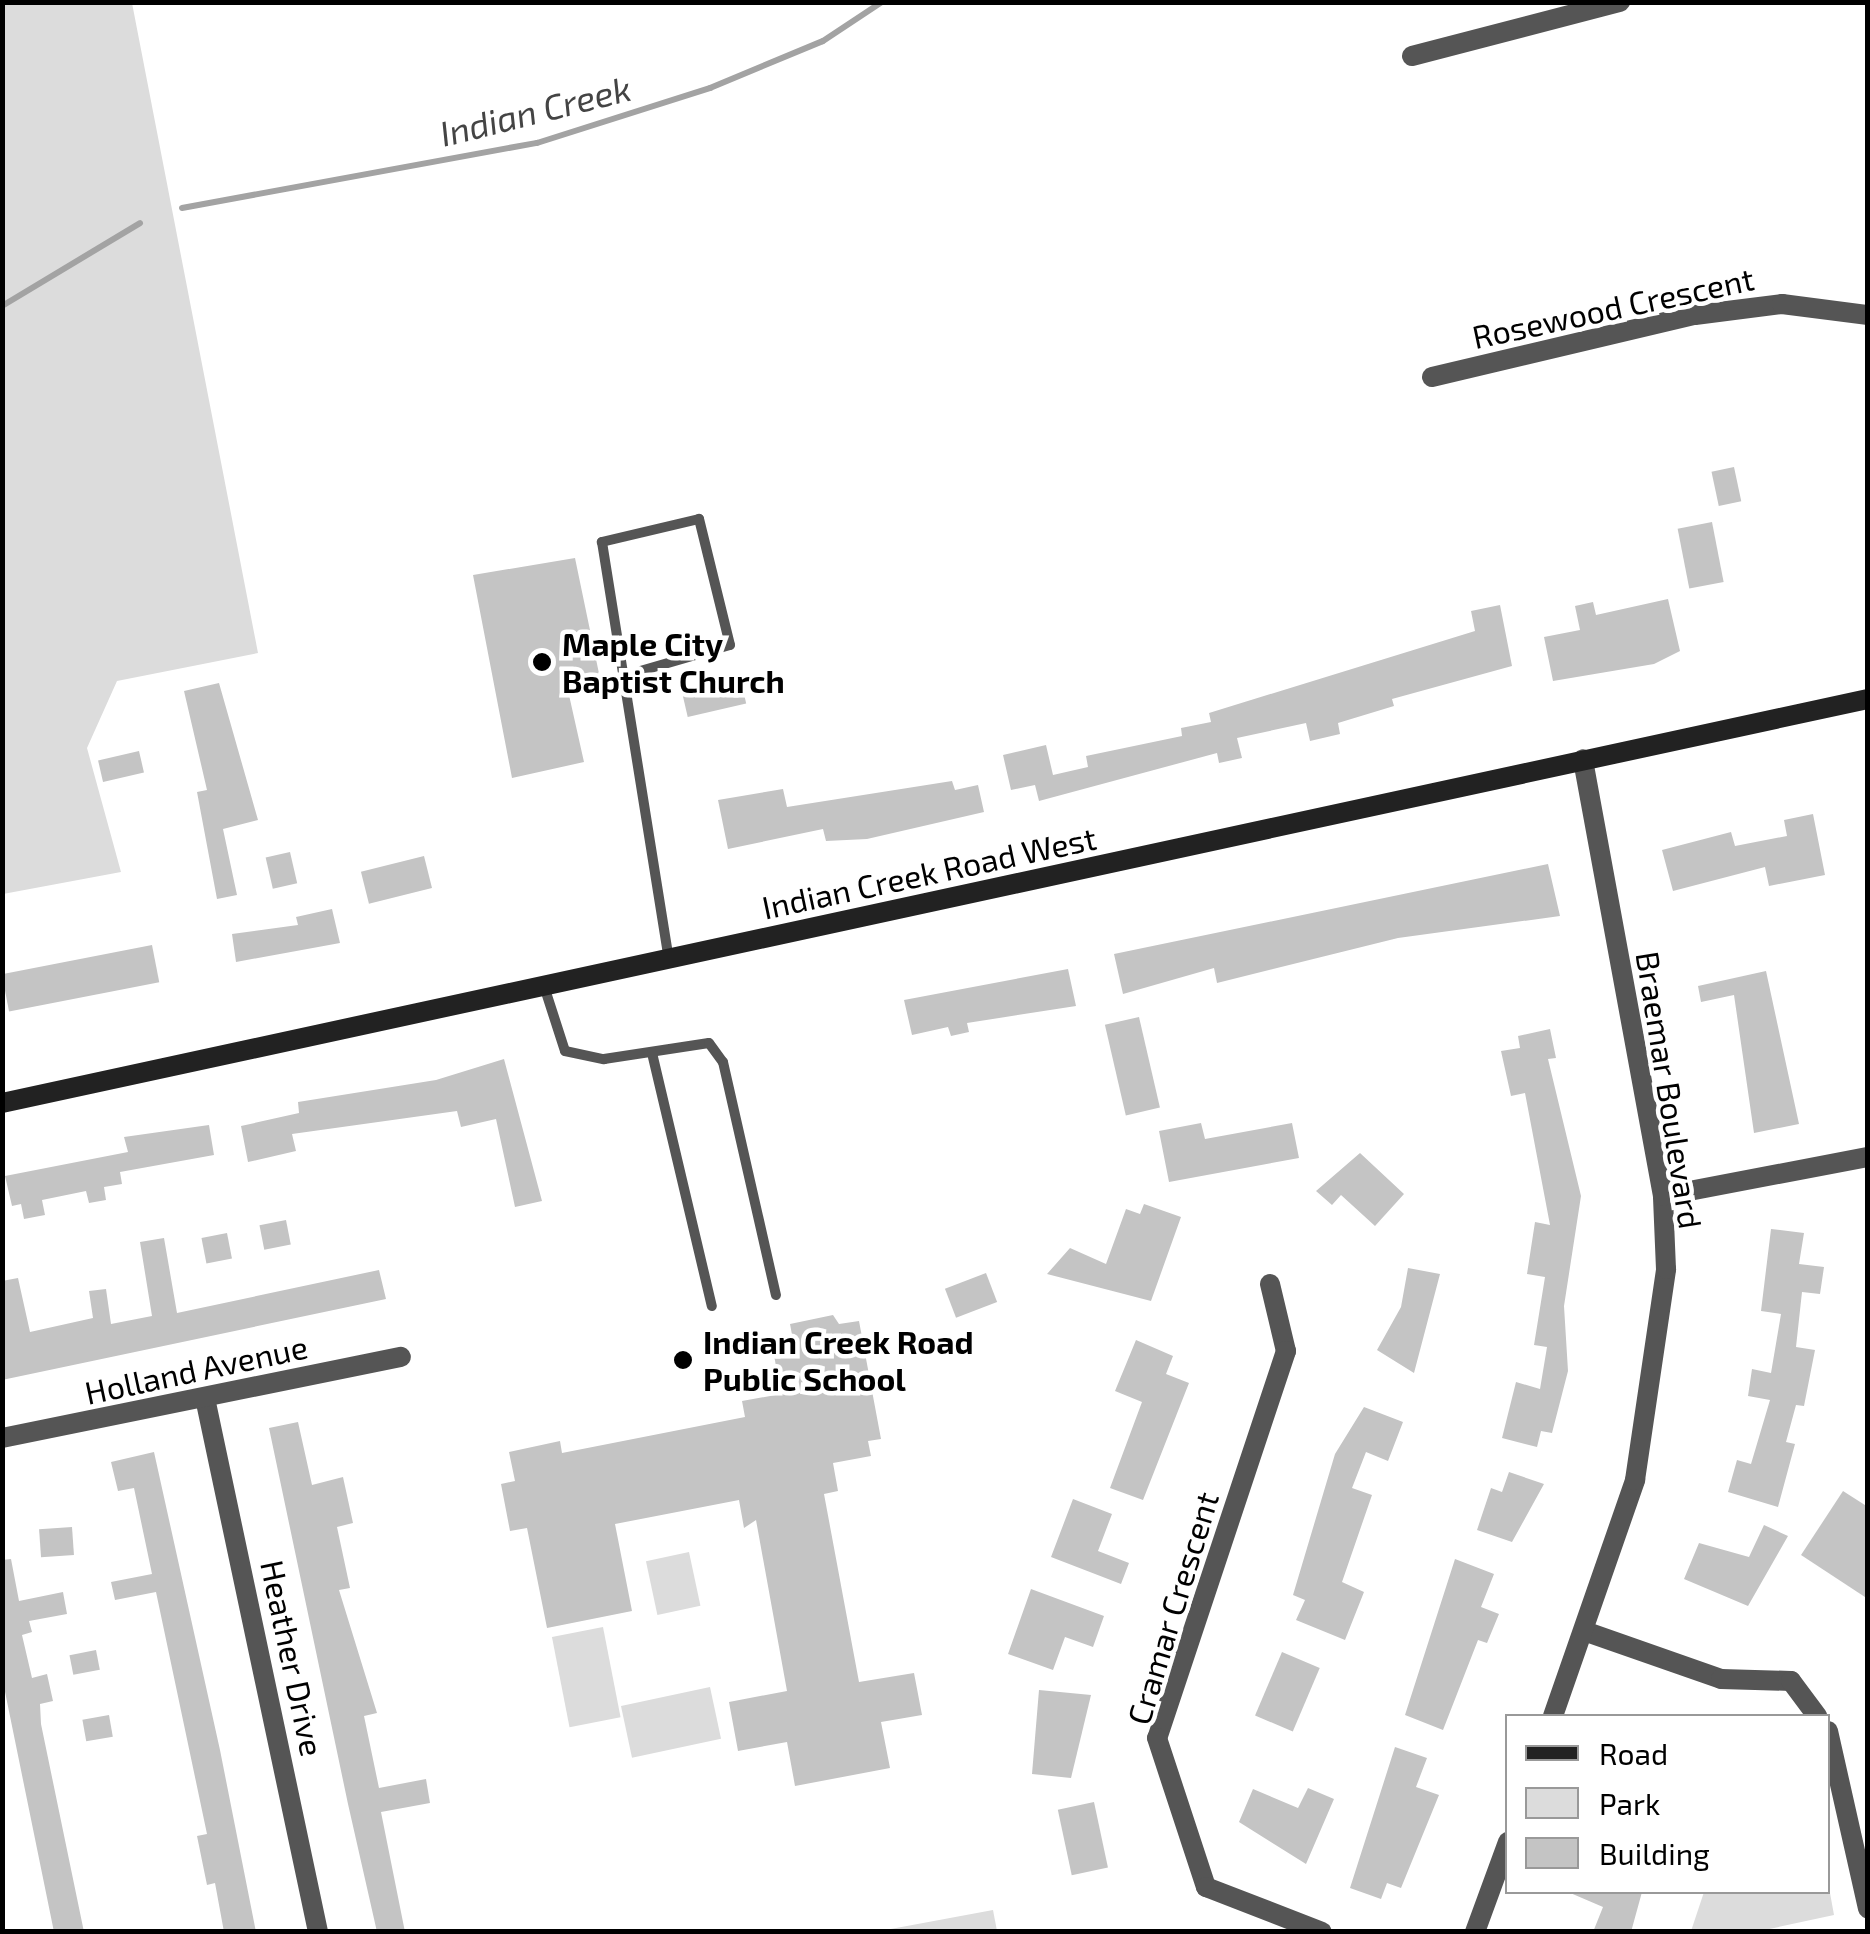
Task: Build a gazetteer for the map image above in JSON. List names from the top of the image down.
{
  "streets": {
    "street": [
      "Rosewood Crescent",
      "Indian Creek Road West",
      "Braemar Boulevard",
      "Holland Avenue",
      "Cramar Crescent",
      "Heather Drive"
    ]
  },
  "crossings": [
    ["Indian Creek Road West", "Braemar Boulevard"],
    ["Holland Avenue", "Heather Drive"]
  ],
  "water": ["Indian Creek"],
  "places": ["Maple City Baptist Church", "Indian Creek Road Public School"],
  "legend": ["Road", "Park", "Building"]
}
